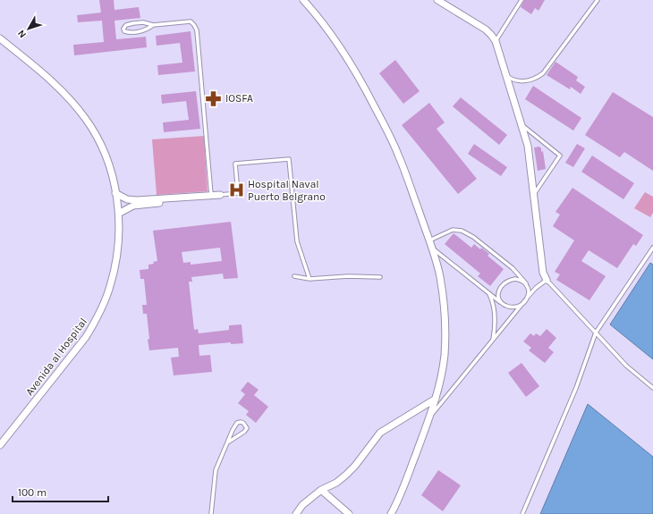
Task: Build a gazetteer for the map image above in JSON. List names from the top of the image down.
{
  "streets": {
    "street": ["Avenida al Hospital"]
  },
  "places": {
    "pharmacy": ["IOSFA"],
    "hospital": ["Hospital Naval Puerto Belgrano"]
  },
  "scale_bar": "100 m",
  "north": "bottom left"
}
